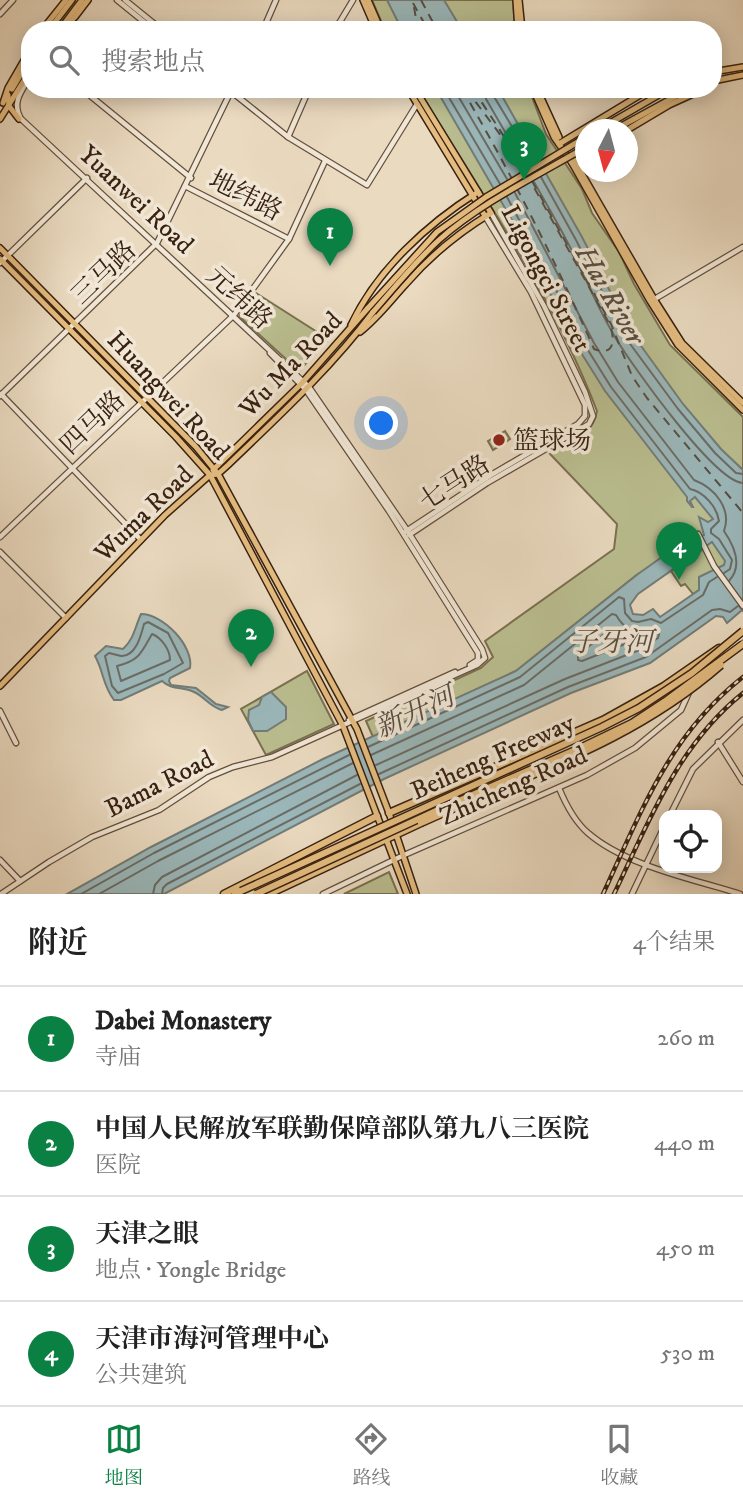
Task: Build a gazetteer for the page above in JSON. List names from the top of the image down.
{
  "streets": {
    "highway": ["Beiheng Freeway"],
    "main road": [
      "Ligongci Street",
      "Wu Ma Road",
      "Huangwei Road",
      "Wuma Road"
    ],
    "street": [
      "地纬路",
      "Yuanwei Road",
      "三马路",
      "四马路",
      "七马路",
      "Bama Road",
      "Zhicheng Road"
    ]
  },
  "crossings": [
    ["地纬路", "三马路"],
    ["地纬路", "四马路"],
    ["Yuanwei Road", "三马路"],
    ["Yuanwei Road", "Wu Ma Road"],
    ["Yuanwei Road", "四马路"],
    ["Yuanwei Road", "七马路"],
    ["Yuanwei Road", "Wuma Road"],
    ["Yuanwei Road", "Bama Road"],
    ["三马路", "Huangwei Road"],
    ["Ligongci Street", "七马路"],
    ["Wu Ma Road", "Huangwei Road"],
    ["Wu Ma Road", "Wuma Road"],
    ["Huangwei Road", "四马路"],
    ["Huangwei Road", "Wuma Road"],
    ["Huangwei Road", "Bama Road"],
    ["Huangwei Road", "Zhicheng Road"],
    ["七马路", "Bama Road"],
    ["Beiheng Freeway", "Zhicheng Road"]
  ],
  "water": ["Hai River", "子牙河", "新开河"],
  "places": ["篮球场"],
  "north": "bottom",
  "page": {
    "search": "搜索地点",
    "pins": [
      "3",
      "1",
      "4",
      "2"
    ],
    "heading": ["附近", "4个结果"],
    "list": [
      {
        "mark": "1",
        "name": "Dabei Monastery",
        "note": "寺庙",
        "value": "260 m"
      },
      {
        "mark": "2",
        "name": "中国人民解放军联勤保障部队第九八三医院",
        "note": "医院",
        "value": "440 m"
      },
      {
        "mark": "3",
        "name": "天津之眼",
        "note": "地点 · Yongle Bridge",
        "value": "450 m"
      },
      {
        "mark": "4",
        "name": "天津市海河管理中心",
        "note": "公共建筑",
        "value": "530 m"
      }
    ],
    "nav": ["地图", "路线", "收藏"]
  }
}
